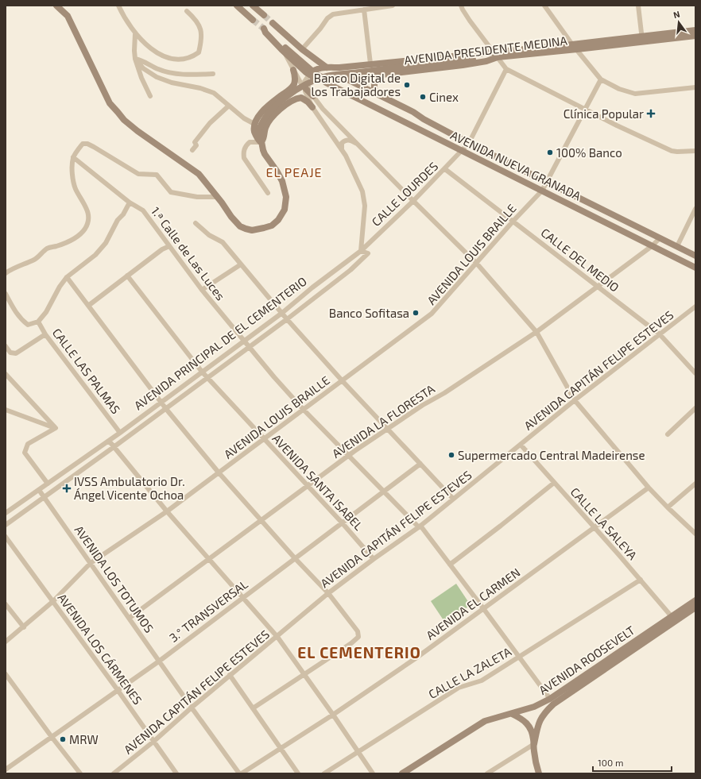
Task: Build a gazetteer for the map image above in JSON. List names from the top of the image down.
{
  "streets": {
    "street": [
      "AVENIDA PRESIDENTE MEDINA",
      "AVENIDA NUEVA GRANADA",
      "CALLE LOURDES",
      "1.ª Calle de Las Luces",
      "AVENIDA LOUIS BRAILLE",
      "CALLE DEL MEDIO",
      "AVENIDA PRINCIPAL DE EL CEMENTERIO",
      "AVENIDA CAPITÁN FELIPE ESTEVES",
      "CALLE LAS PALMAS",
      "AVENIDA LA FLORESTA",
      "AVENIDA SANTA ISABEL",
      "CALLE LA SALEYA",
      "AVENIDA LOS TOTUMOS",
      "AVENIDA EL CARMEN",
      "3.° TRANSVERSAL",
      "AVENIDA LOS CÁRMENES",
      "AVENIDA ROOSEVELT",
      "CALLE LA ZALETA"
    ]
  },
  "crossings": [
    ["AVENIDA PRESIDENTE MEDINA", "AVENIDA NUEVA GRANADA"],
    ["AVENIDA NUEVA GRANADA", "CALLE LOURDES"],
    ["AVENIDA NUEVA GRANADA", "AVENIDA LOUIS BRAILLE"],
    ["AVENIDA NUEVA GRANADA", "AVENIDA LA FLORESTA"],
    ["CALLE LOURDES", "CALLE DEL MEDIO"],
    ["CALLE LOURDES", "AVENIDA PRINCIPAL DE EL CEMENTERIO"],
    ["1.ª Calle de Las Luces", "AVENIDA LOUIS BRAILLE"],
    ["1.ª Calle de Las Luces", "AVENIDA PRINCIPAL DE EL CEMENTERIO"],
    ["1.ª Calle de Las Luces", "AVENIDA CAPITÁN FELIPE ESTEVES"],
    ["1.ª Calle de Las Luces", "AVENIDA LA FLORESTA"],
    ["1.ª Calle de Las Luces", "AVENIDA EL CARMEN"],
    ["1.ª Calle de Las Luces", "3.° TRANSVERSAL"],
    ["1.ª Calle de Las Luces", "AVENIDA ROOSEVELT"],
    ["1.ª Calle de Las Luces", "CALLE LA ZALETA"],
    ["AVENIDA LOUIS BRAILLE", "CALLE DEL MEDIO"],
    ["AVENIDA LOUIS BRAILLE", "AVENIDA SANTA ISABEL"],
    ["AVENIDA LOUIS BRAILLE", "AVENIDA LOS TOTUMOS"],
    ["AVENIDA LOUIS BRAILLE", "AVENIDA LOS CÁRMENES"],
    ["CALLE DEL MEDIO", "AVENIDA CAPITÁN FELIPE ESTEVES"],
    ["CALLE DEL MEDIO", "AVENIDA LA FLORESTA"],
    ["AVENIDA PRINCIPAL DE EL CEMENTERIO", "CALLE LAS PALMAS"],
    ["AVENIDA PRINCIPAL DE EL CEMENTERIO", "AVENIDA SANTA ISABEL"],
    ["AVENIDA PRINCIPAL DE EL CEMENTERIO", "AVENIDA LOS TOTUMOS"],
    ["AVENIDA CAPITÁN FELIPE ESTEVES", "AVENIDA SANTA ISABEL"],
    ["AVENIDA CAPITÁN FELIPE ESTEVES", "CALLE LA SALEYA"],
    ["AVENIDA CAPITÁN FELIPE ESTEVES", "AVENIDA LOS TOTUMOS"],
    ["AVENIDA CAPITÁN FELIPE ESTEVES", "AVENIDA LOS CÁRMENES"],
    ["AVENIDA LA FLORESTA", "AVENIDA SANTA ISABEL"],
    ["AVENIDA LA FLORESTA", "AVENIDA LOS TOTUMOS"],
    ["AVENIDA SANTA ISABEL", "3.° TRANSVERSAL"],
    ["CALLE LA SALEYA", "AVENIDA EL CARMEN"],
    ["CALLE LA SALEYA", "AVENIDA ROOSEVELT"],
    ["CALLE LA SALEYA", "CALLE LA ZALETA"],
    ["AVENIDA LOS TOTUMOS", "AVENIDA EL CARMEN"],
    ["AVENIDA LOS TOTUMOS", "3.° TRANSVERSAL"],
    ["3.° TRANSVERSAL", "AVENIDA LOS CÁRMENES"]
  ],
  "districts": ["EL PEAJE", "EL CEMENTERIO"],
  "places": {
    "other": [
      "Banco Digital de los Trabajadores",
      "Cinex",
      "100% Banco",
      "Banco Sofitasa",
      "Supermercado Central Madeirense",
      "MRW"
    ],
    "health": ["Clínica Popular", "IVSS Ambulatorio Dr. Ángel Vicente Ochoa"]
  },
  "scale_bar": "100 m",
  "north": "top"
}
